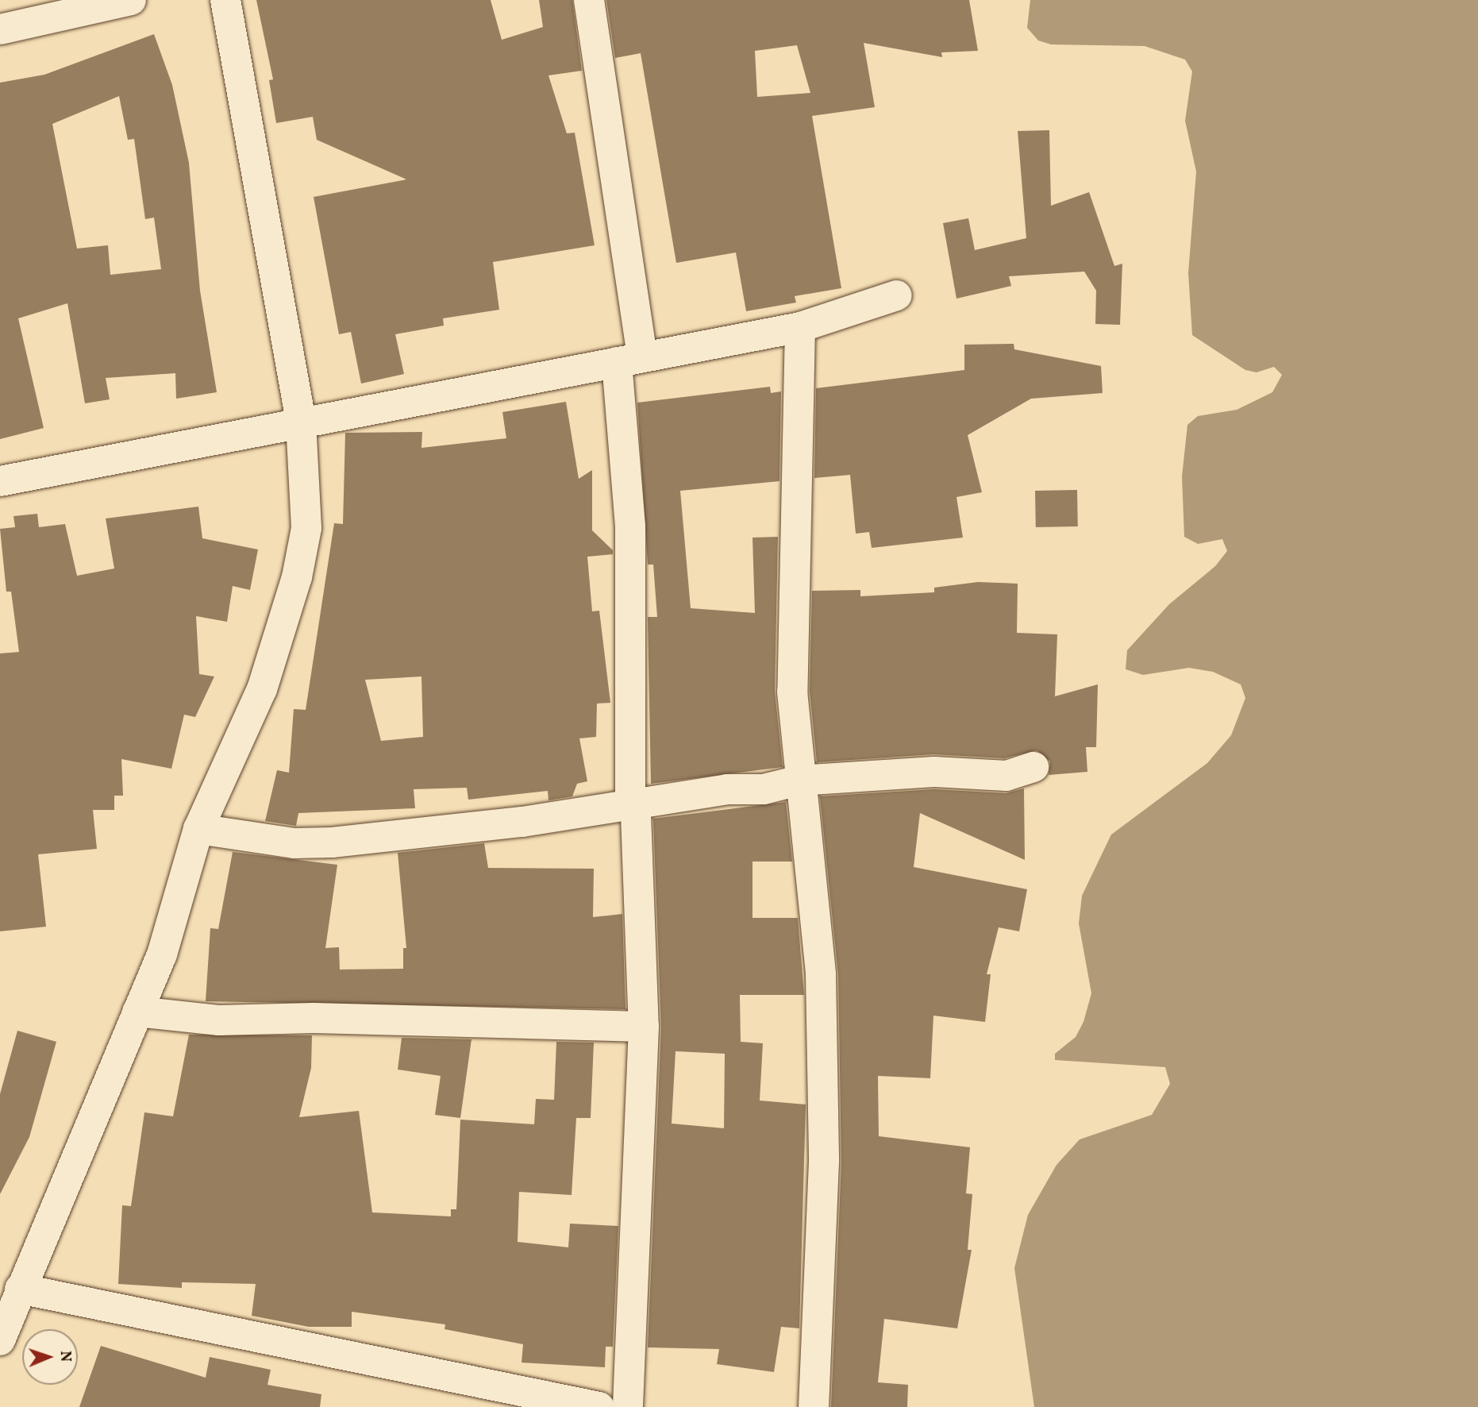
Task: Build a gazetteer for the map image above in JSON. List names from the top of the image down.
{
  "north": "right"
}
